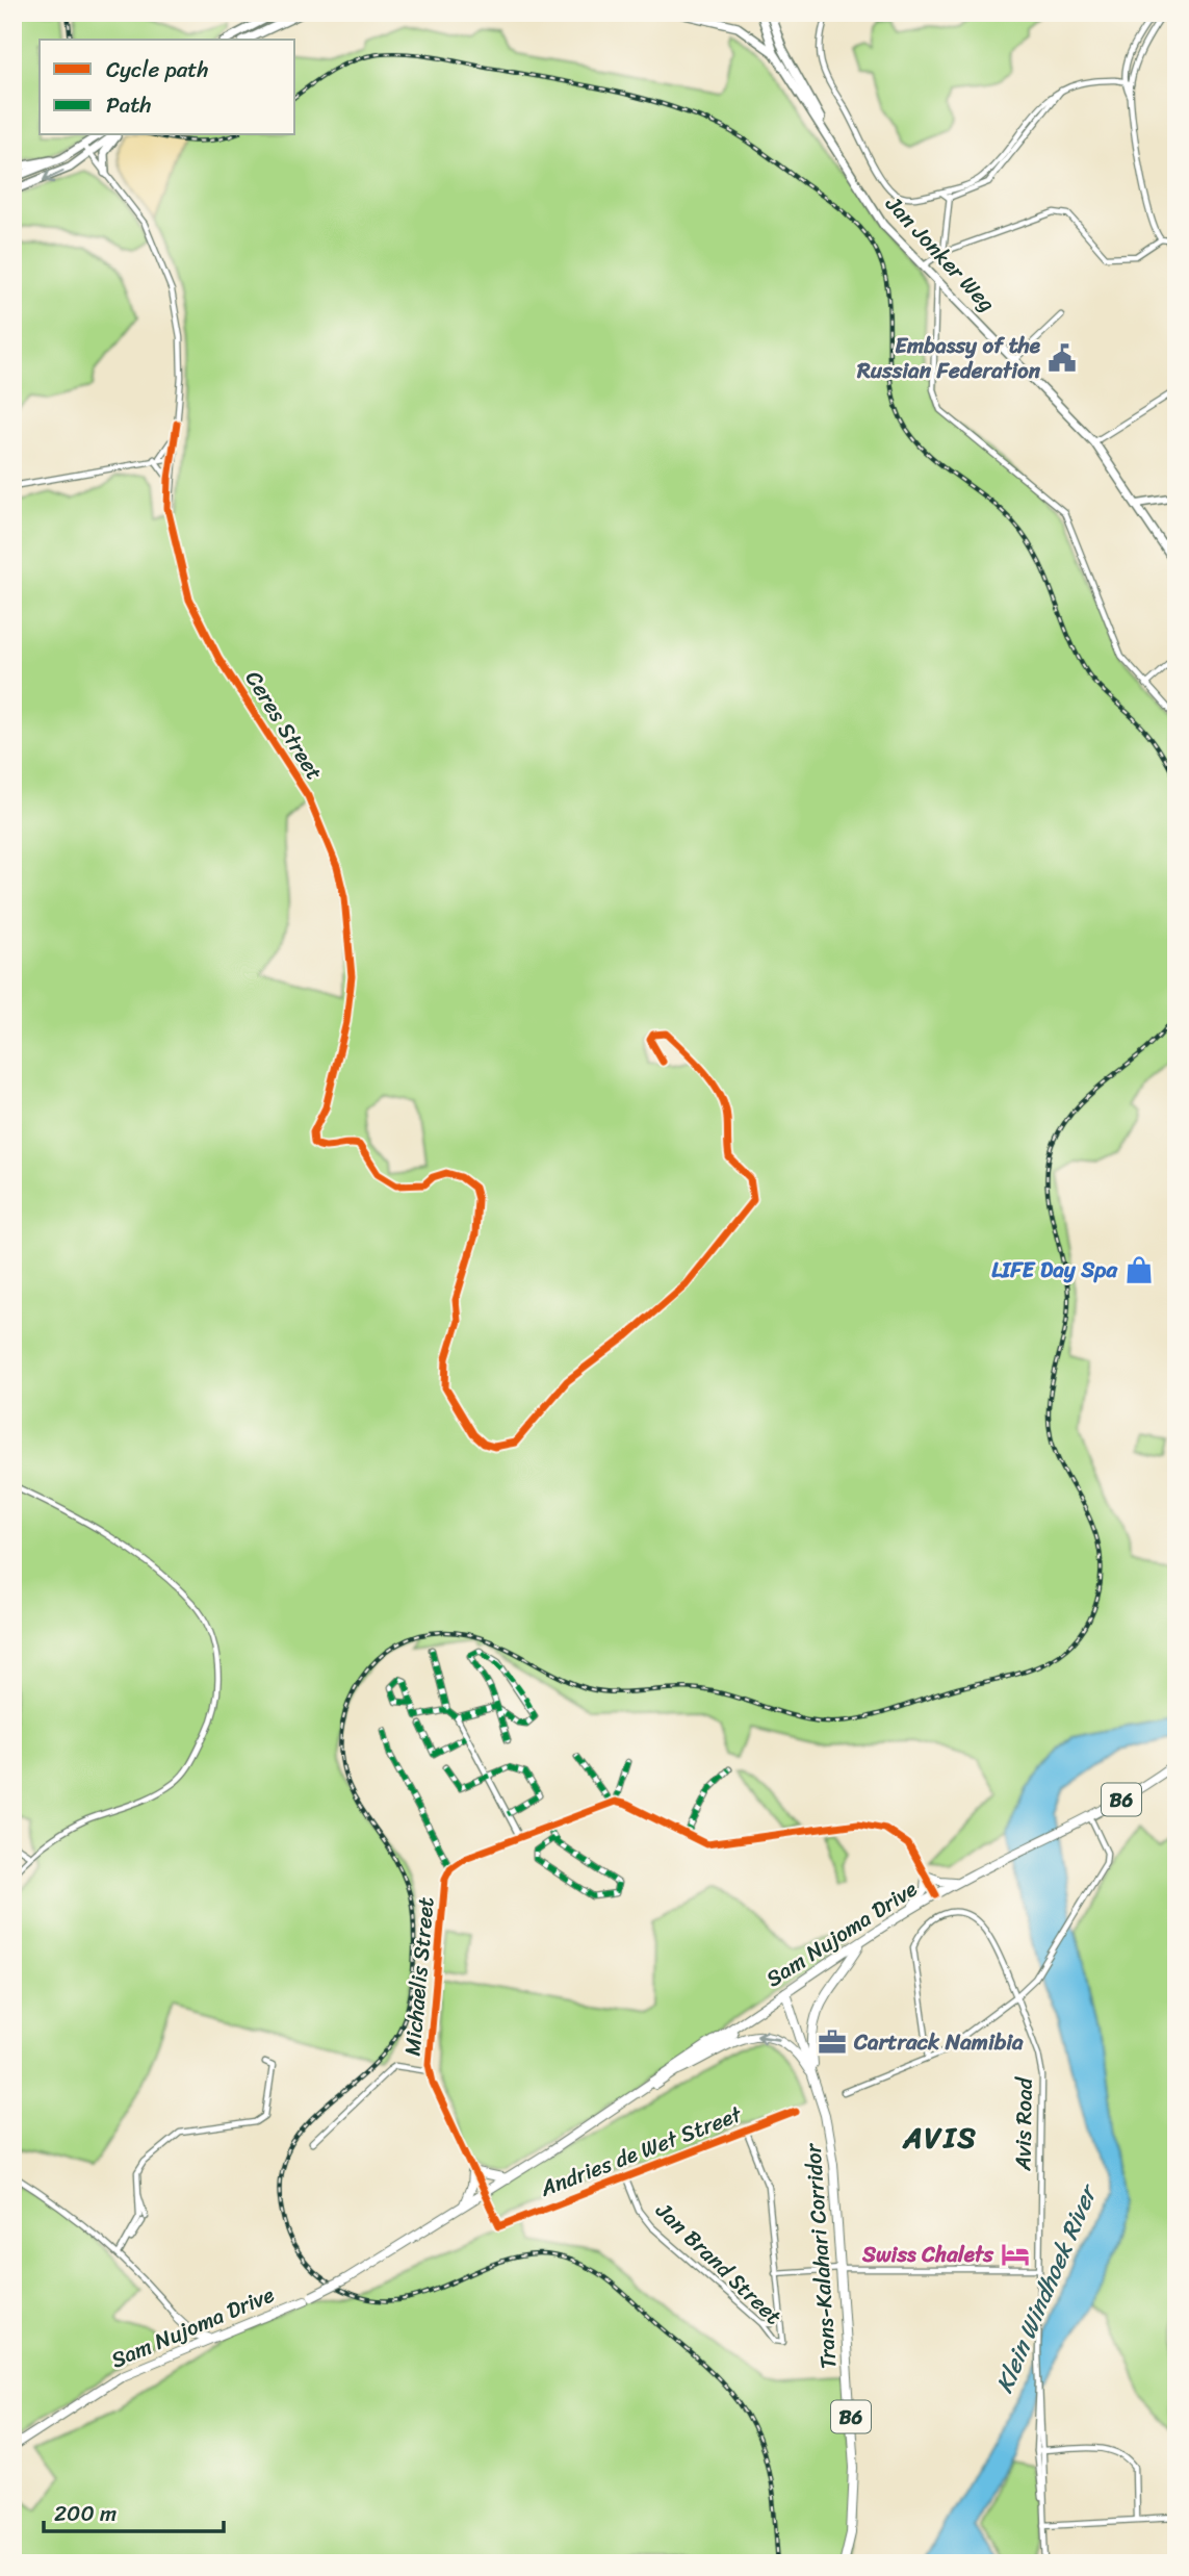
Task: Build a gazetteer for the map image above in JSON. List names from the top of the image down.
{
  "streets": {
    "main road": [
      "Jan Jonker Weg",
      "B6",
      "Sam Nujoma Drive",
      "Trans-Kalahari Corridor"
    ],
    "street": [
      "Ceres Street",
      "Michaelis Street",
      "Avis Road",
      "Andries de Wet Street",
      "Jan Brand Street"
    ]
  },
  "crossings": [
    ["B6", "Sam Nujoma Drive"],
    ["B6", "Trans-Kalahari Corridor"],
    ["Sam Nujoma Drive", "Michaelis Street"],
    ["Sam Nujoma Drive", "Trans-Kalahari Corridor"],
    ["Michaelis Street", "Andries de Wet Street"],
    ["Avis Road", "Jan Brand Street"],
    ["Andries de Wet Street", "Jan Brand Street"],
    ["Trans-Kalahari Corridor", "Jan Brand Street"]
  ],
  "districts": ["AVIS"],
  "water": ["Klein Windhoek River"],
  "places": {
    "public building": ["Embassy of the Russian Federation"],
    "shop": ["LIFE Day Spa"],
    "office": ["Cartrack Namibia"],
    "hotel": ["Swiss Chalets"]
  },
  "legend": ["Cycle path", "Path"],
  "scale_bar": "200 m"
}
